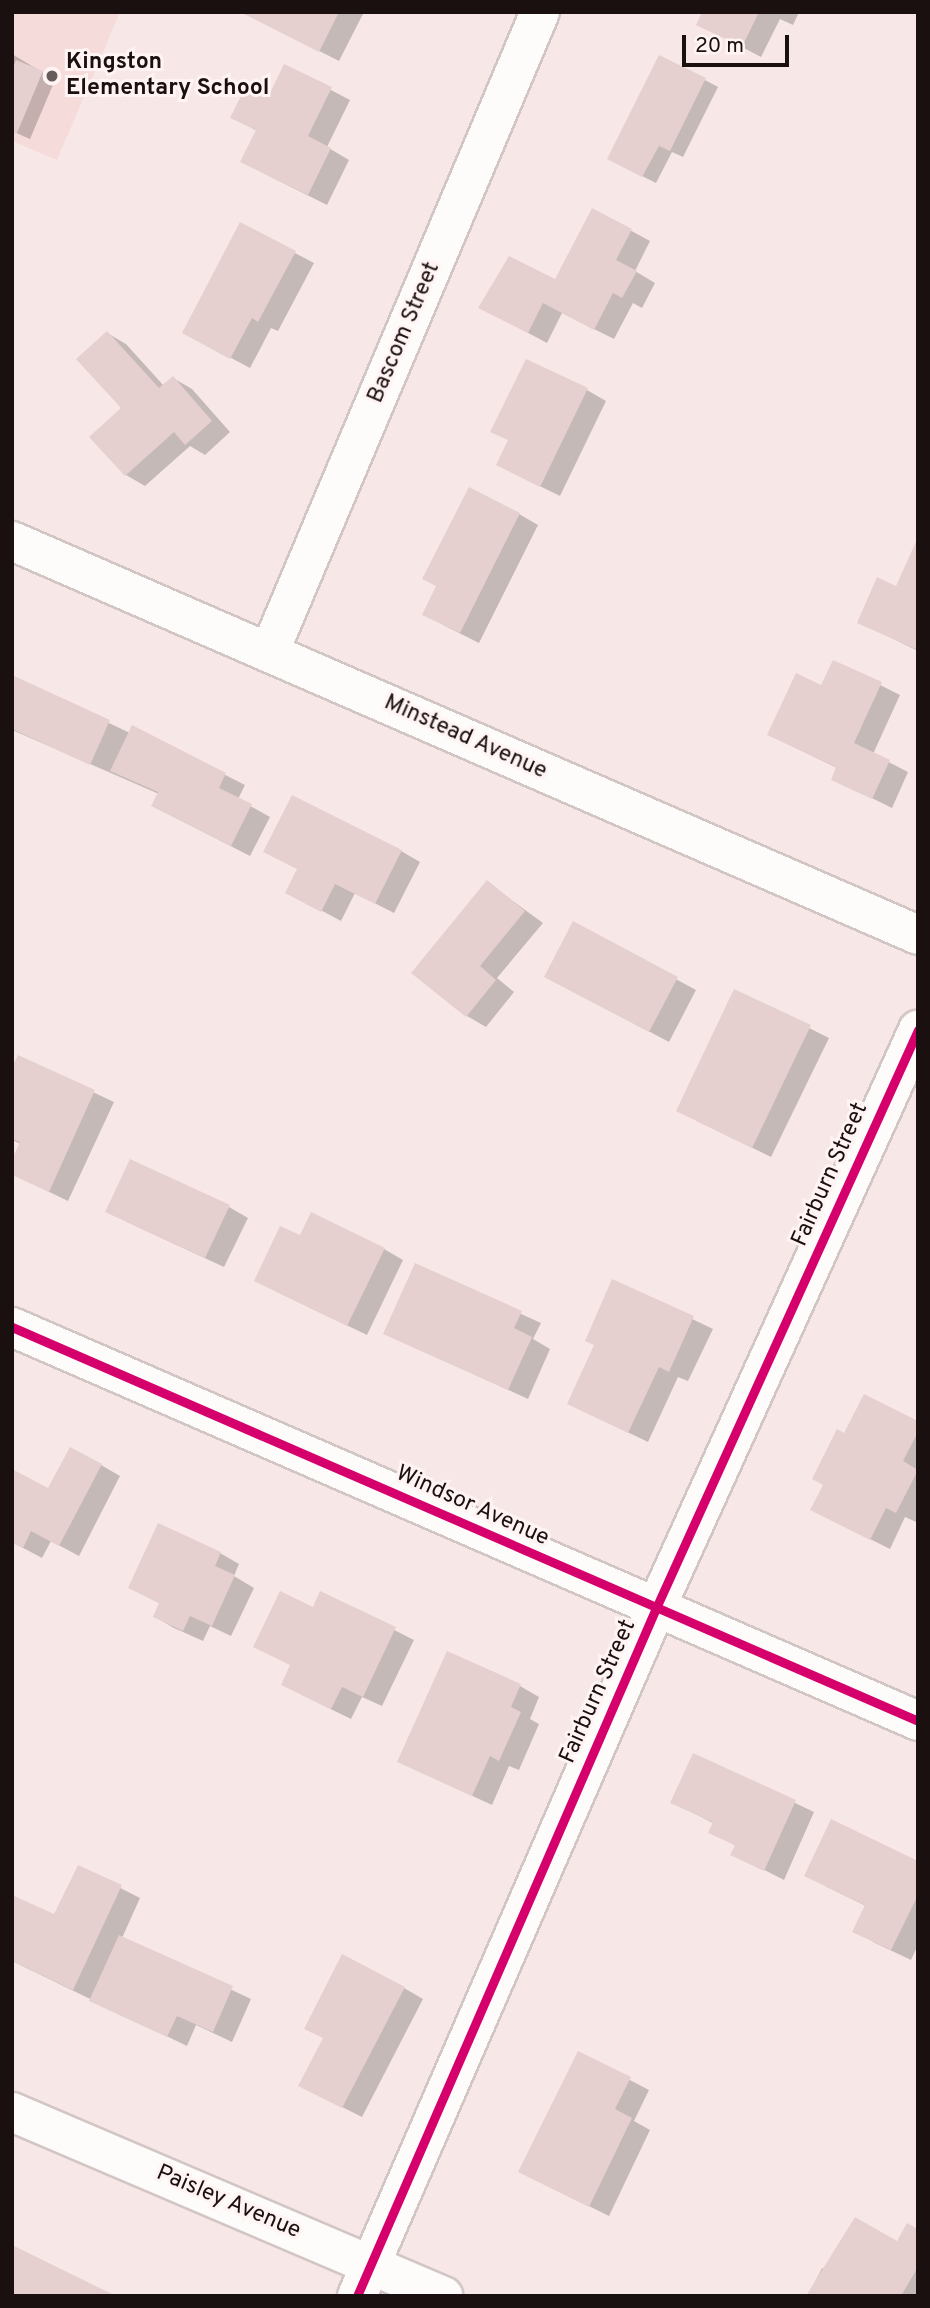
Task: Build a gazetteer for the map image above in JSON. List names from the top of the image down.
{
  "streets": {
    "street": [
      "Bascom Street",
      "Minstead Avenue",
      "Fairburn Street",
      "Windsor Avenue",
      "Paisley Avenue"
    ]
  },
  "crossings": [
    ["Bascom Street", "Minstead Avenue"],
    ["Fairburn Street", "Windsor Avenue"],
    ["Fairburn Street", "Paisley Avenue"]
  ],
  "places": ["Kingston Elementary School"],
  "scale_bar": "20 m"
}
